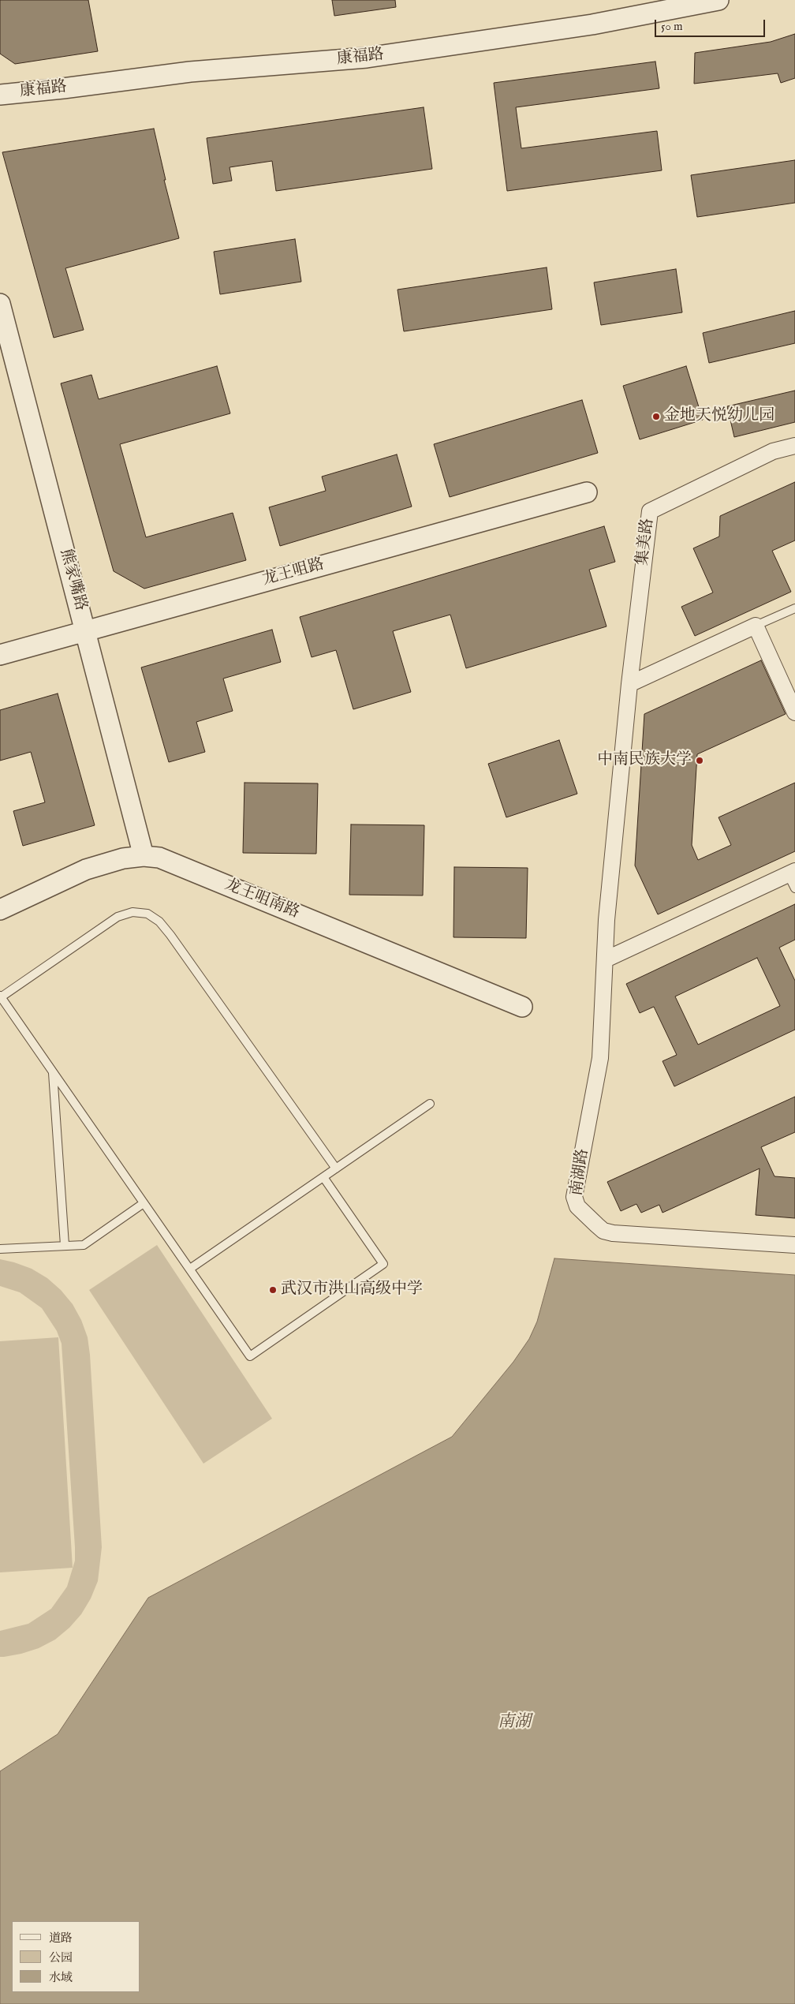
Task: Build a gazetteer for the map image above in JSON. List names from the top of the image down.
{
  "streets": {
    "street": [
      "康福路",
      "集美路",
      "龙王咀路",
      "熊家嘴路",
      "龙王咀南路",
      "南湖路"
    ]
  },
  "crossings": [
    ["集美路", "南湖路"],
    ["龙王咀路", "熊家嘴路"],
    ["熊家嘴路", "龙王咀南路"]
  ],
  "water": ["南湖"],
  "places": ["金地天悦幼儿园", "中南民族大学", "武汉市洪山高级中学"],
  "legend": ["道路", "公园", "水域"],
  "scale_bar": "50 m"
}
